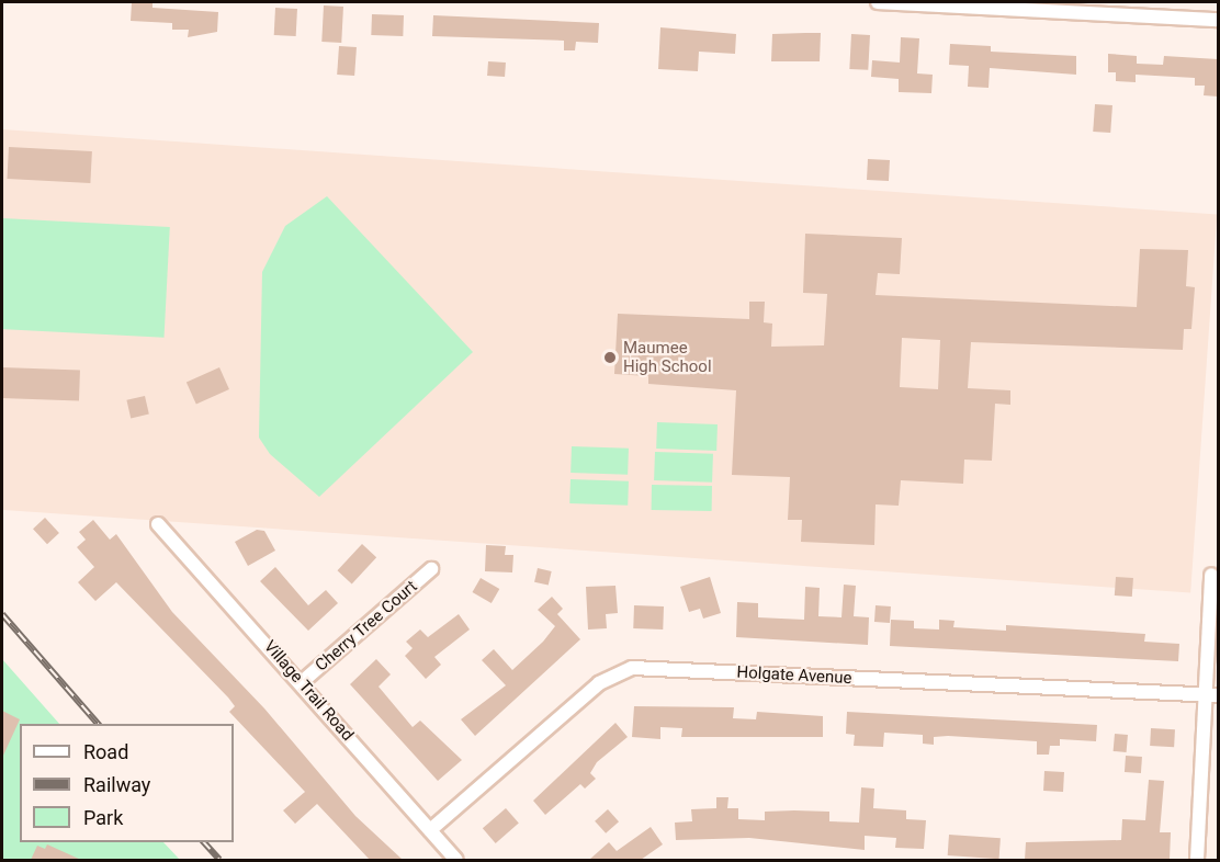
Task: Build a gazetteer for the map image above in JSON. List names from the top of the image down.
{
  "streets": {
    "street": ["Cherry Tree Court", "Holgate Avenue", "Village Trail Road"]
  },
  "crossings": [
    ["Cherry Tree Court", "Village Trail Road"],
    ["Holgate Avenue", "Village Trail Road"]
  ],
  "places": ["Maumee High School"],
  "legend": ["Road", "Railway", "Park"]
}
